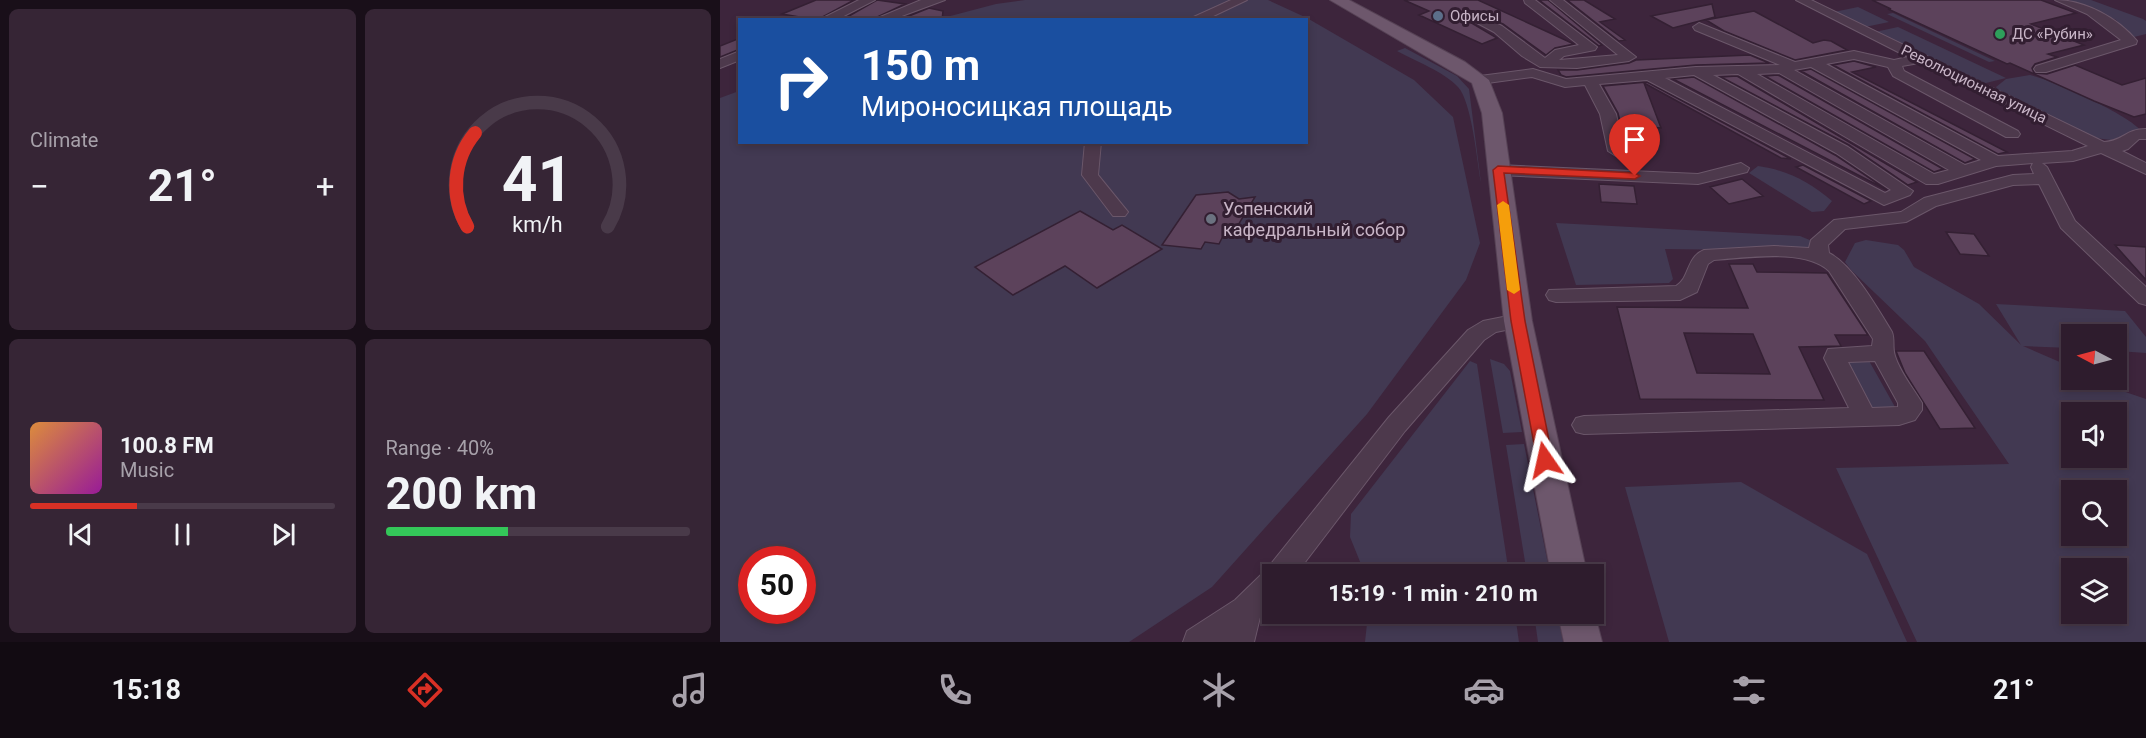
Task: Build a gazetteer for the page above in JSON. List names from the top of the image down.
{
  "streets": {
    "street": ["Революционная улица"]
  },
  "places": ["Офисы", "ДС «Рубин»", "Успенский кафедральный собор"],
  "north": "left",
  "page": {
    "tile": [
      "Climate",
      ["Range · 40%", "200 km"]
    ],
    "turn": ["150 m", "Мироносицкая площадь"],
    "heat": ["−", "21°", "+"],
    "song": ["100.8 FM", "Music"],
    "limit": "50",
    "trip": "15:19 · 1 min · 210 m",
    "tabs": ["15:18", "21°"],
    "gauge": ["41", "km/h"]
  }
}
